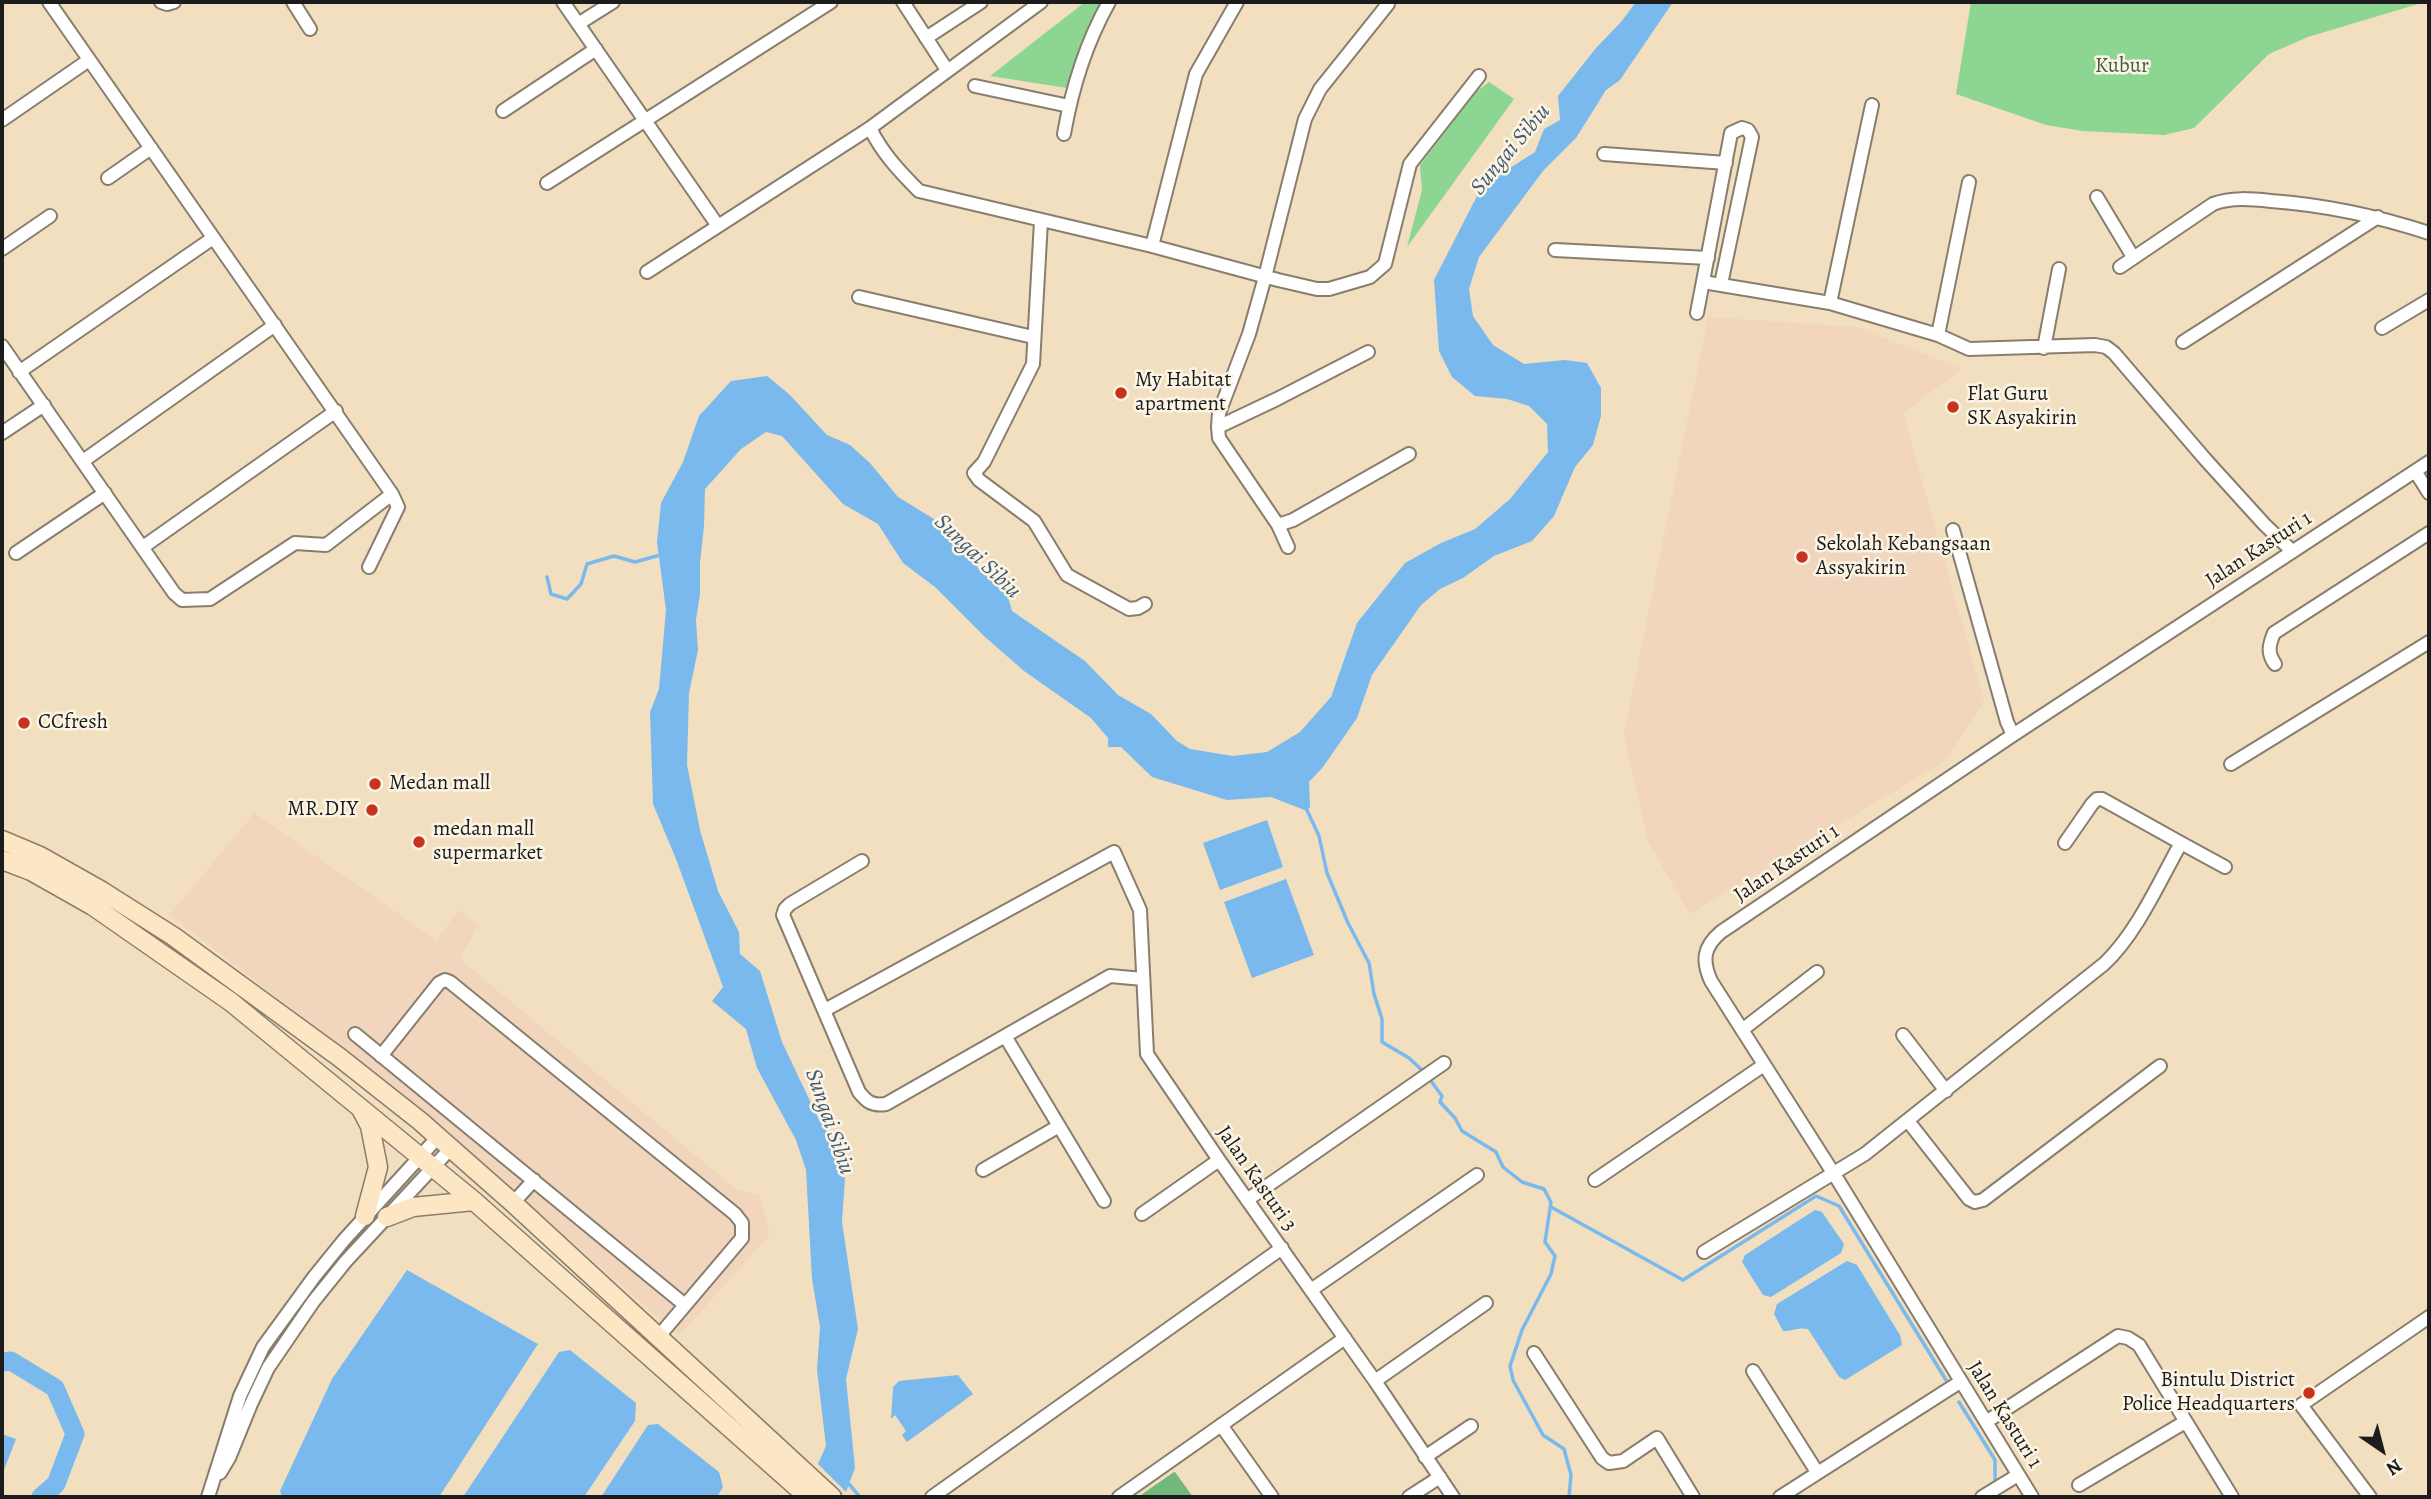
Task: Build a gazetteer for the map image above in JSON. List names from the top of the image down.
{
  "streets": {
    "street": ["Jalan Kasturi 1", "Jalan Kasturi 3"]
  },
  "water": ["Sungai Sibiu"],
  "parks": ["Kubur"],
  "places": [
    "My Habitat apartment",
    "Flat Guru SK Asyakirin",
    "Sekolah Kebangsaan Assyakirin",
    "CCfresh",
    "Medan mall",
    "MR.DIY",
    "medan mall supermarket",
    "Bintulu District Police Headquarters"
  ],
  "north": "bottom right"
}
